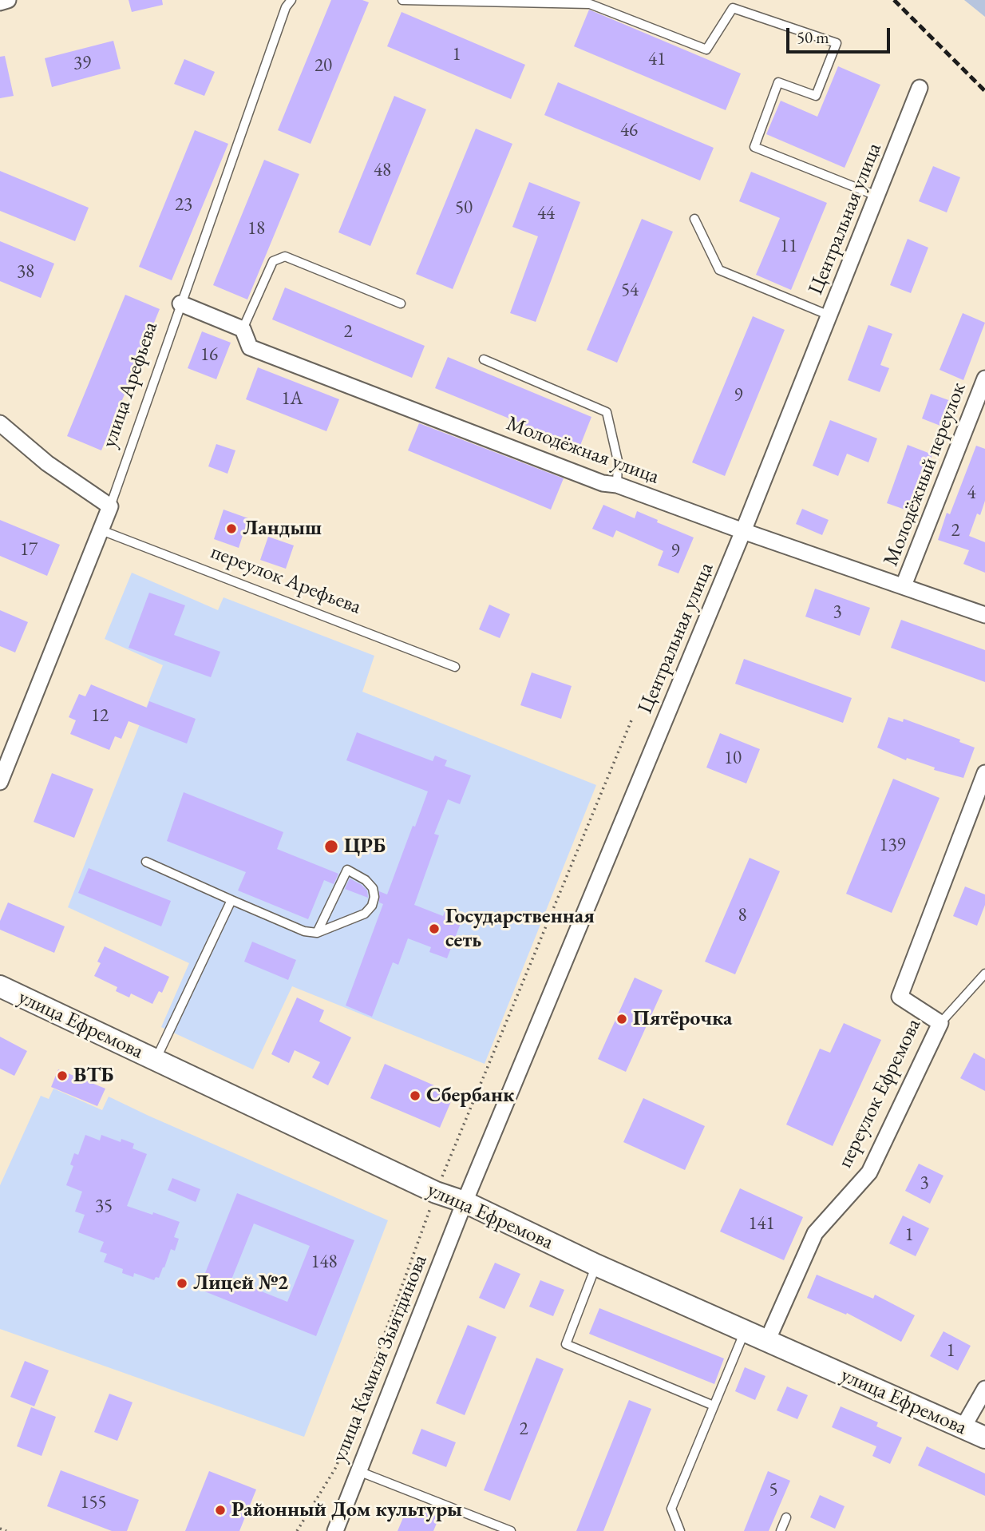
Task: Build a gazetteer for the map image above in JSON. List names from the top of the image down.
{
  "streets": {
    "street": [
      "Центральная улица",
      "улица Арефьева",
      "Молодёжная улица",
      "Молодёжный переулок",
      "улица Ефремова",
      "переулок Ефремова",
      "улица Камиля Зыятдинова"
    ],
    "lane": ["переулок Арефьева"]
  },
  "crossings": [
    ["Центральная улица", "Молодёжная улица"],
    ["Центральная улица", "улица Ефремова"],
    ["Центральная улица", "улица Камиля Зыятдинова"],
    ["улица Арефьева", "переулок Арефьева"],
    ["Молодёжная улица", "Молодёжный переулок"],
    ["улица Ефремова", "переулок Ефремова"],
    ["улица Ефремова", "улица Камиля Зыятдинова"]
  ],
  "places": [
    "Ландыш",
    "ЦРБ",
    "Государственная сеть",
    "Пятёрочка",
    "ВТБ",
    "Сбербанк",
    "Лицей №2",
    "Районный Дом культуры"
  ],
  "house_numbers": [
    "1",
    "41",
    "39",
    "20",
    "46",
    "48",
    "23",
    "50",
    "44",
    "18",
    "11",
    "38",
    "54",
    "2",
    "16",
    "9",
    "1А",
    "4",
    "2",
    "17",
    "9",
    "3",
    "12",
    "10",
    "139",
    "8",
    "3",
    "35",
    "141",
    "1",
    "148",
    "1",
    "2",
    "5",
    "155"
  ],
  "scale_bar": "50 m"
}
